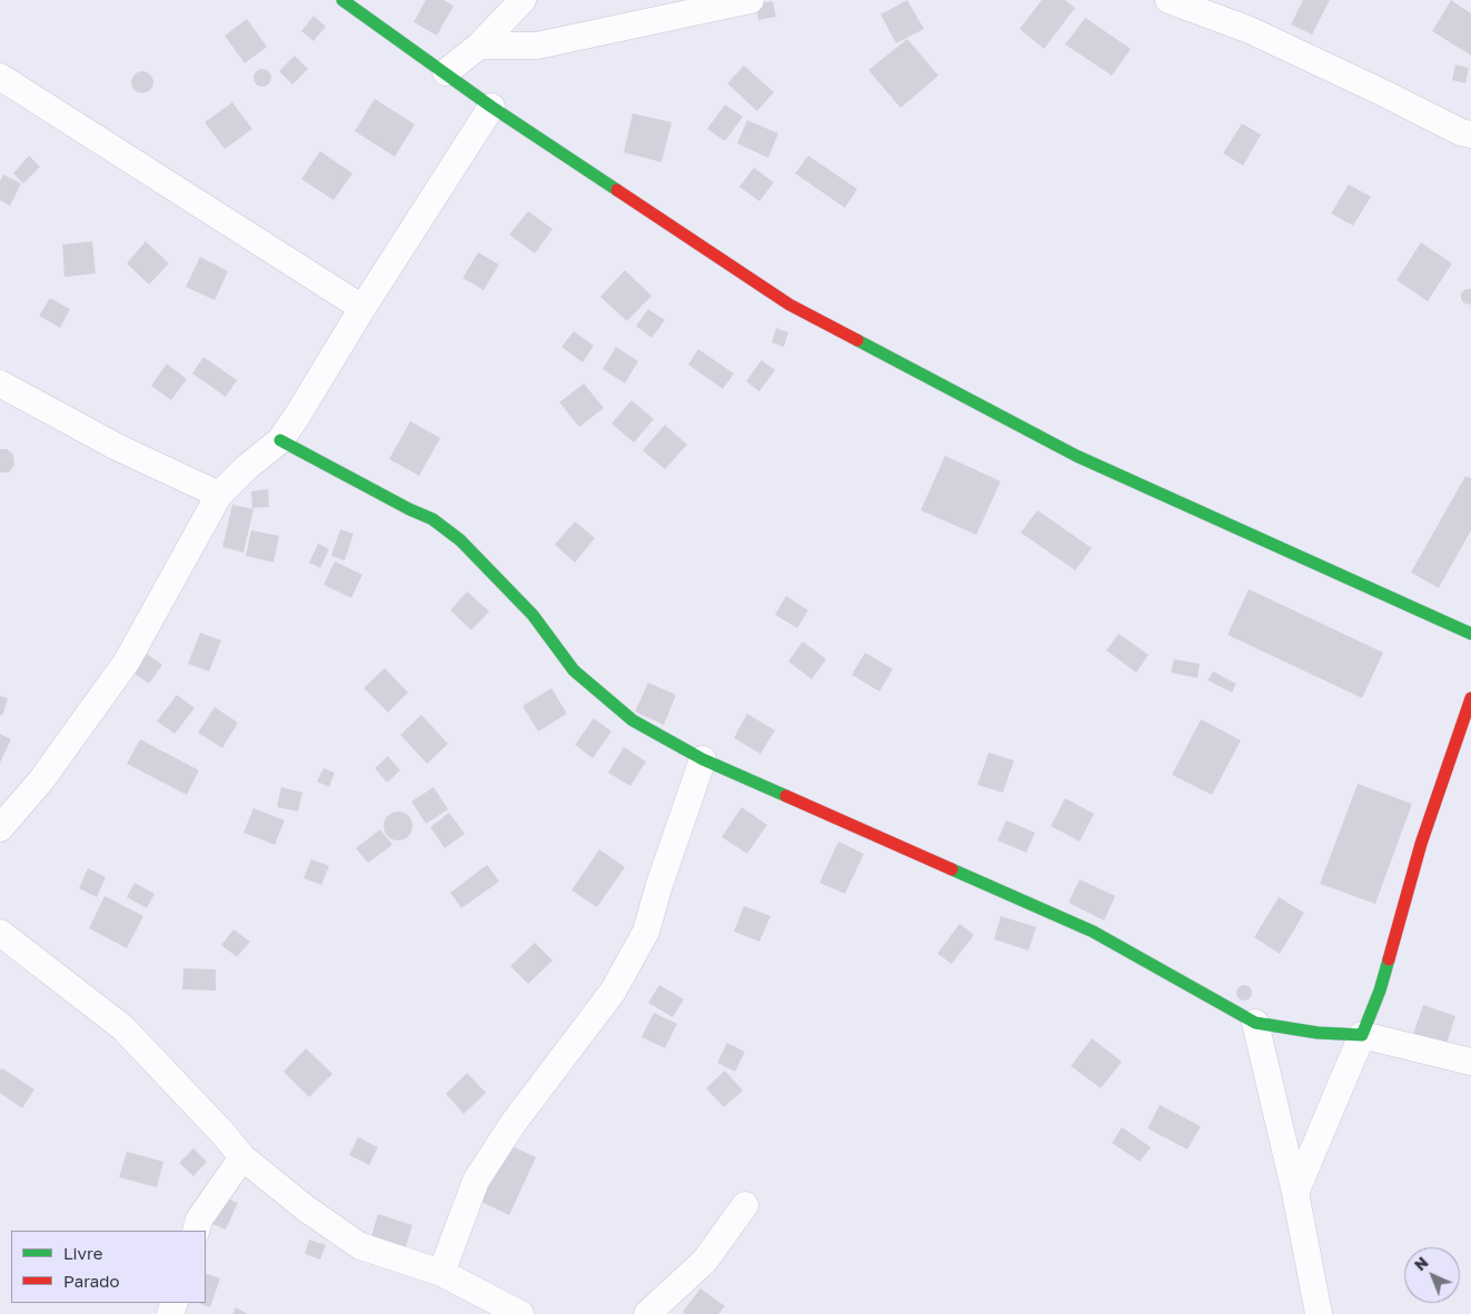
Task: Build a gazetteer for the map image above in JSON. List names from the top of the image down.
{
  "legend": ["Livre", "Parado"],
  "north": "top left"
}
